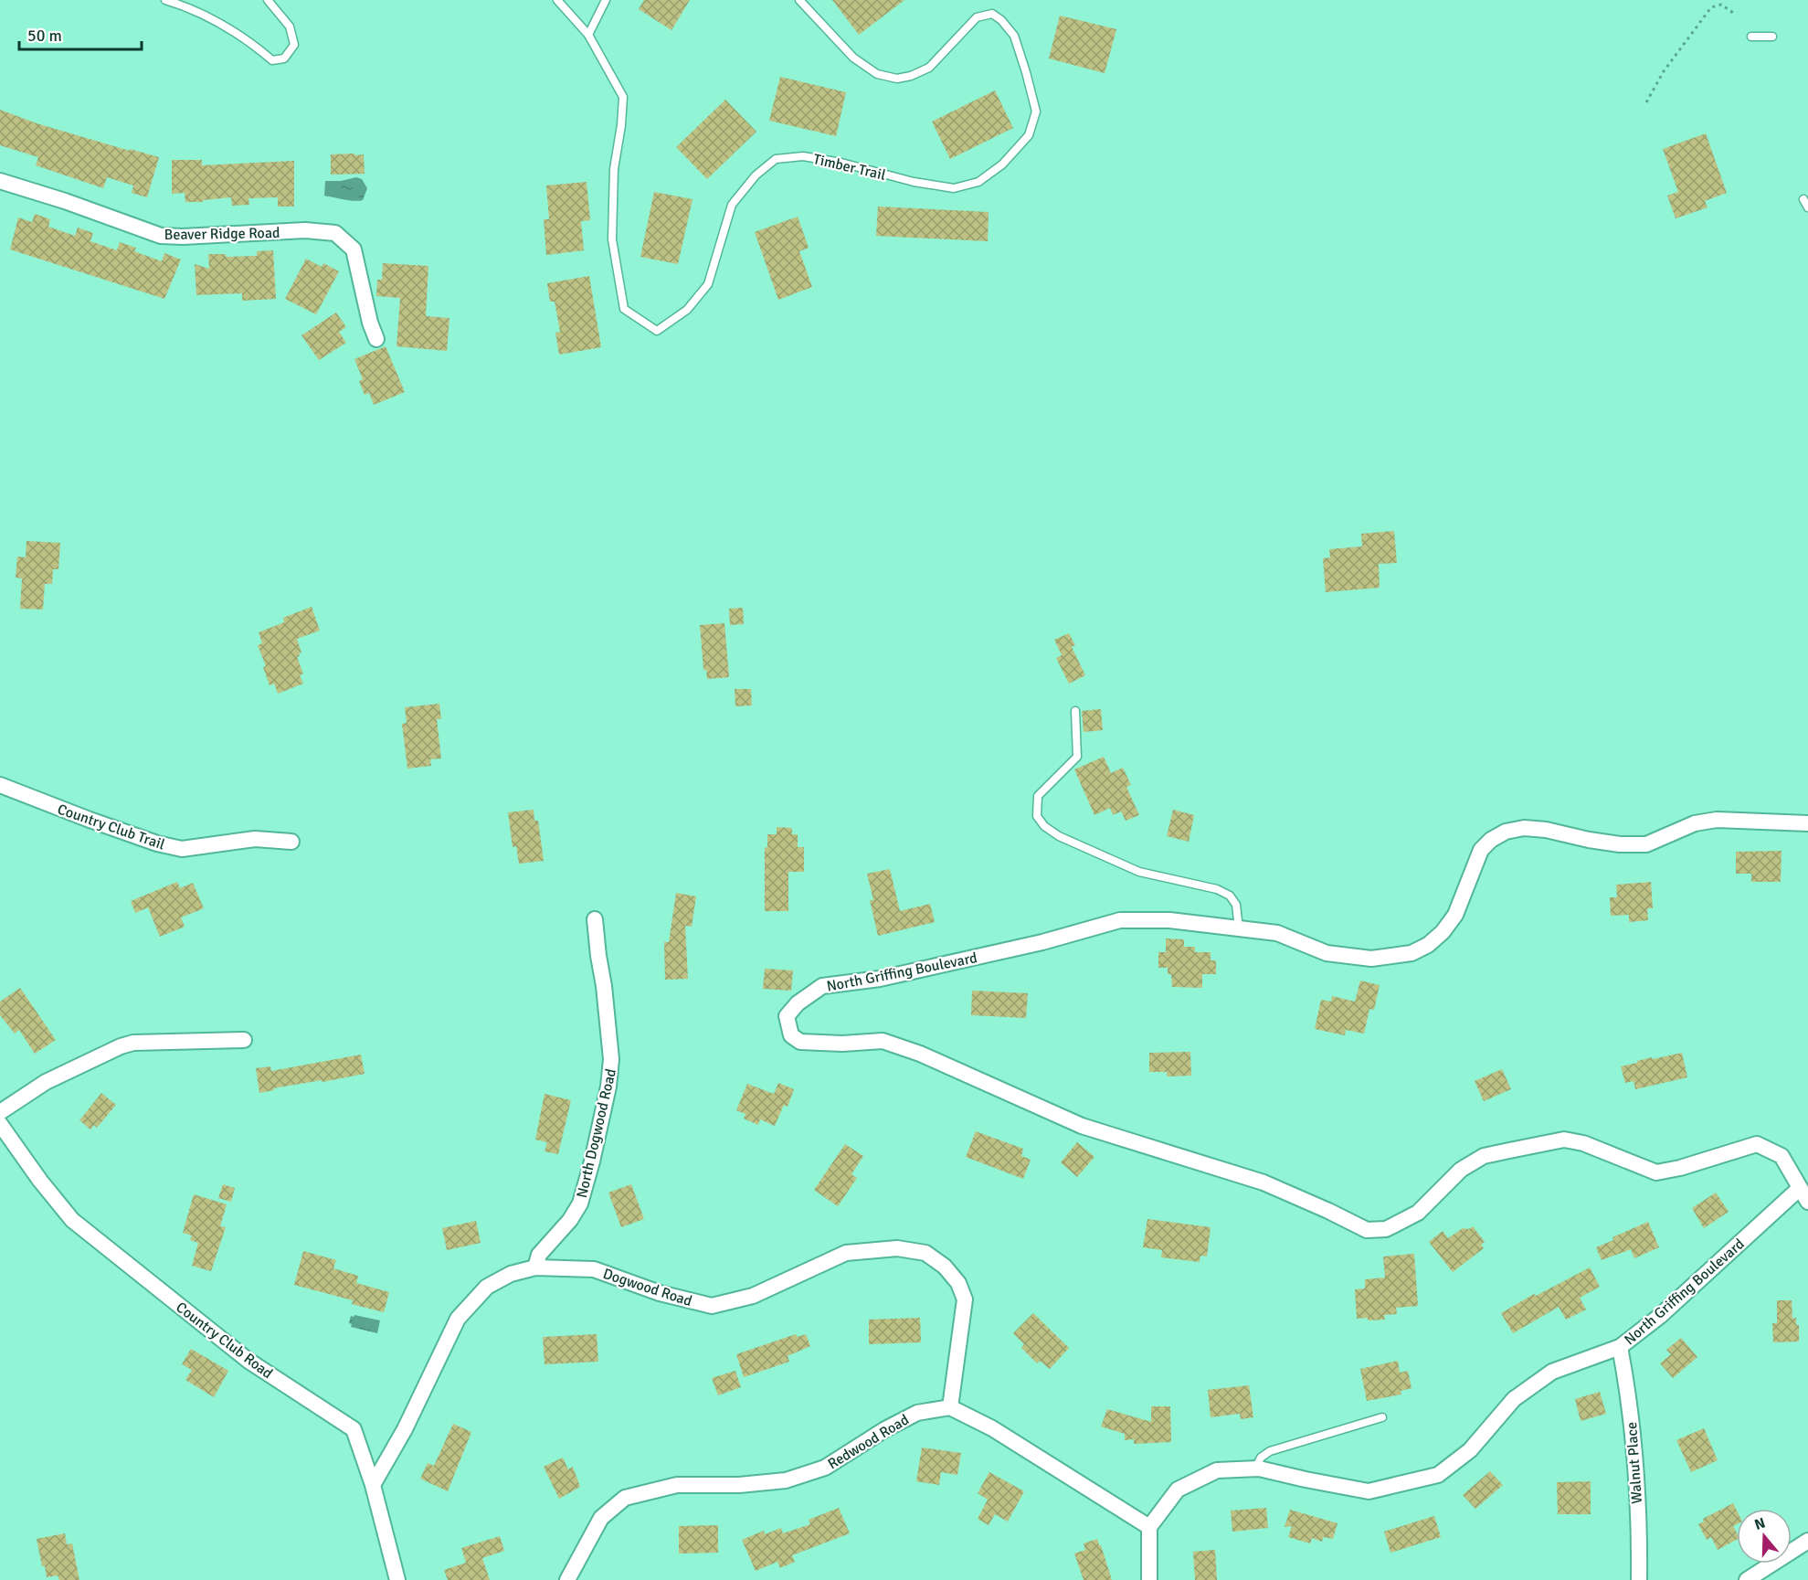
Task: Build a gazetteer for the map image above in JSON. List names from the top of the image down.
{
  "streets": {
    "street": [
      "Beaver Ridge Road",
      "Country Club Trail",
      "North Griffing Boulevard",
      "North Dogwood Road",
      "Dogwood Road",
      "Country Club Road",
      "Redwood Road",
      "Walnut Place"
    ],
    "lane": ["Timber Trail"]
  },
  "crossings": [
    ["North Griffing Boulevard", "Walnut Place"],
    ["North Dogwood Road", "Dogwood Road"],
    ["Dogwood Road", "Country Club Road"],
    ["Dogwood Road", "Redwood Road"]
  ],
  "scale_bar": "50 m",
  "north": "top"
}
